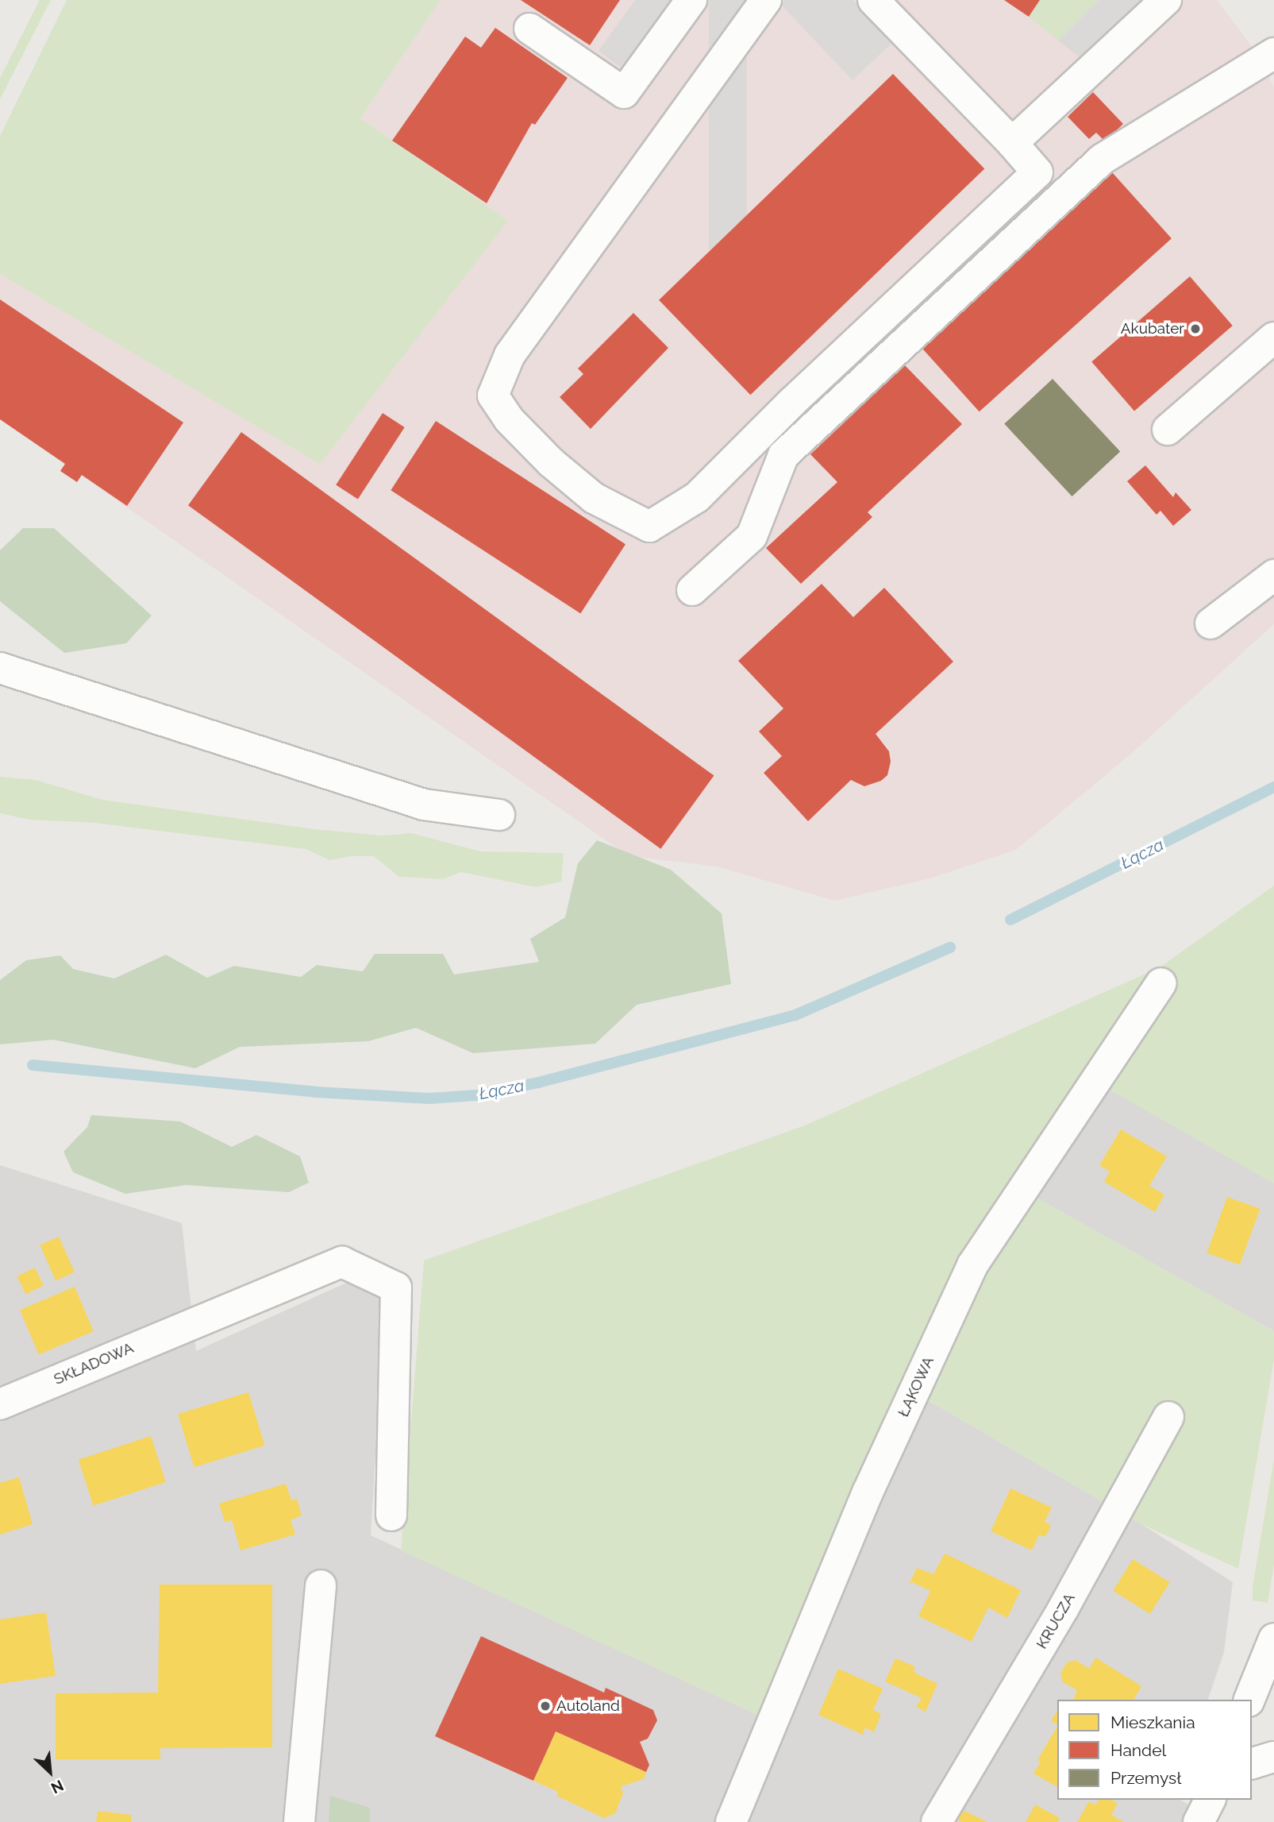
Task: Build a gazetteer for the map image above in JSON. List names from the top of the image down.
{
  "streets": {
    "street": ["SKŁADOWA", "ŁĄKOWA", "KRUCZA"]
  },
  "water": ["Łącza"],
  "places": ["Akubater", "Autoland"],
  "legend": ["Mieszkania", "Handel", "Przemysł"],
  "north": "bottom right"
}
